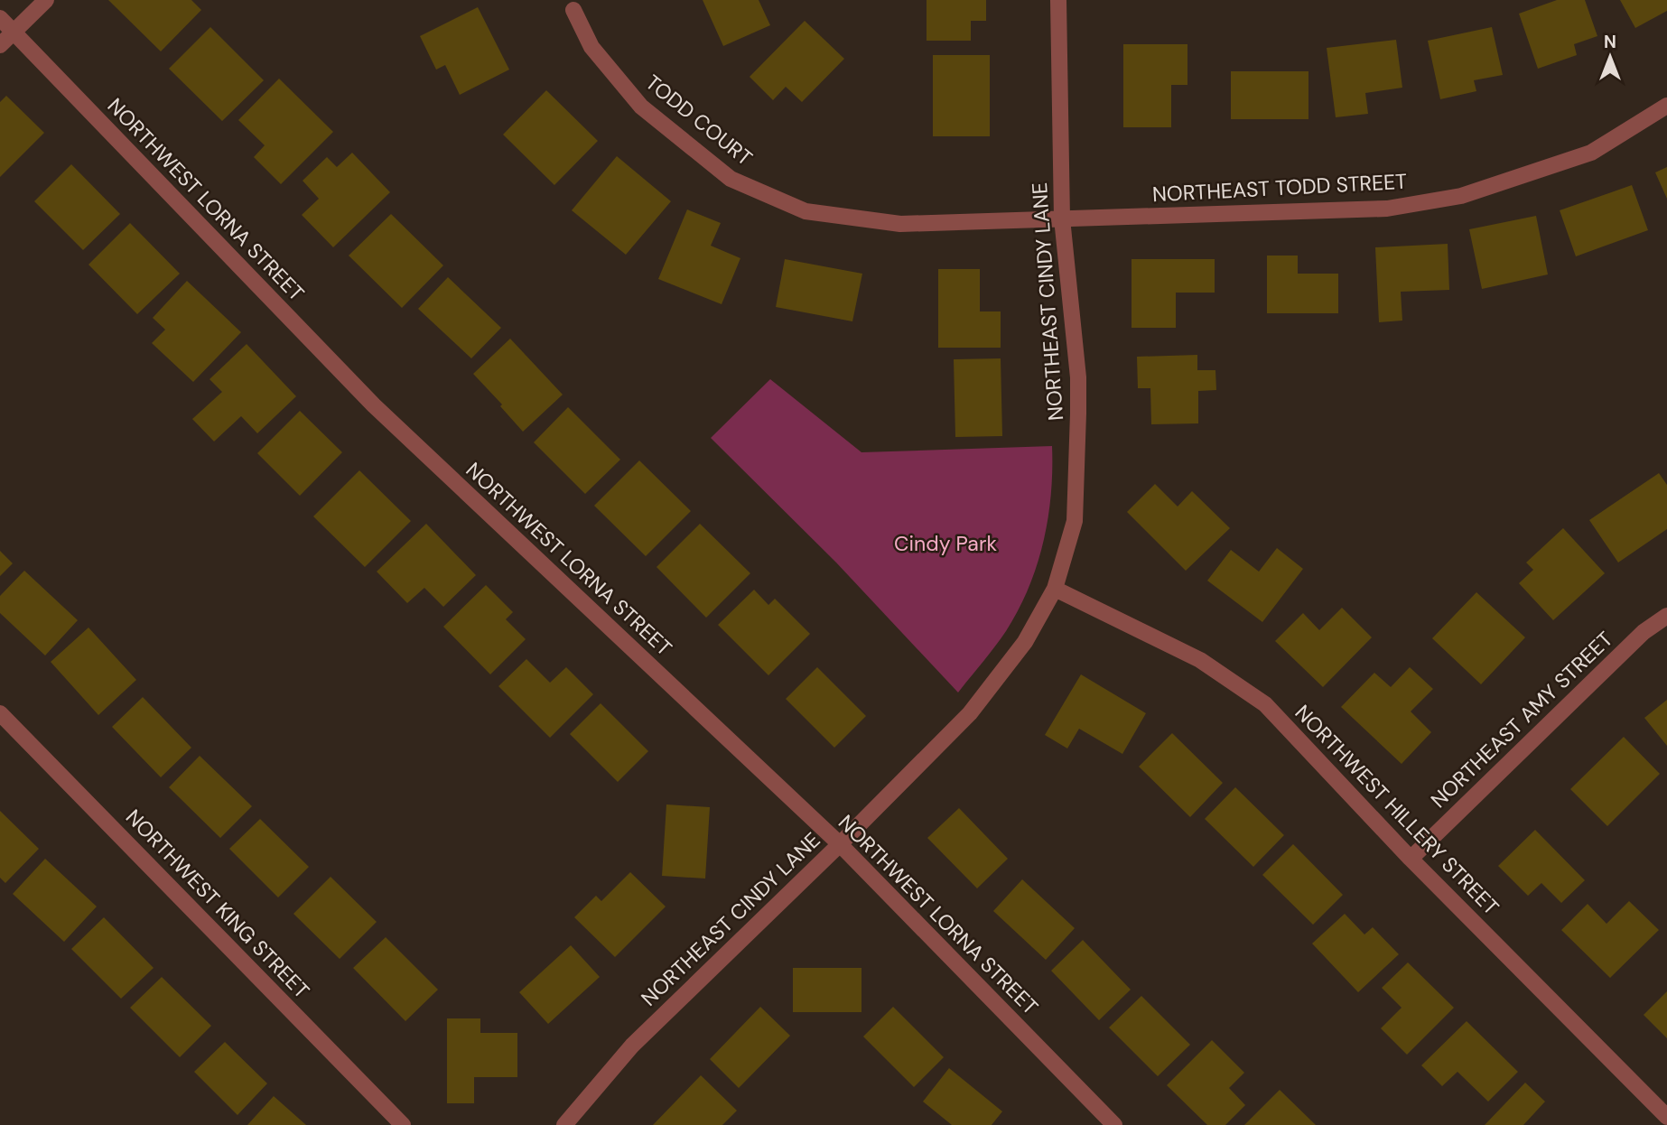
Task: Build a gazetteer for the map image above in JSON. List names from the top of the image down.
{
  "streets": {
    "street": [
      "TODD COURT",
      "NORTHEAST TODD STREET",
      "NORTHWEST LORNA STREET",
      "NORTHEAST CINDY LANE",
      "NORTHEAST AMY STREET",
      "NORTHWEST HILLERY STREET",
      "NORTHWEST KING STREET"
    ]
  },
  "crossings": [
    ["TODD COURT", "NORTHEAST TODD STREET"],
    ["TODD COURT", "NORTHEAST CINDY LANE"],
    ["NORTHEAST TODD STREET", "NORTHEAST CINDY LANE"],
    ["NORTHWEST LORNA STREET", "NORTHEAST CINDY LANE"],
    ["NORTHEAST CINDY LANE", "NORTHWEST HILLERY STREET"],
    ["NORTHEAST AMY STREET", "NORTHWEST HILLERY STREET"]
  ],
  "parks": ["Cindy Park"],
  "north": "top"
}
